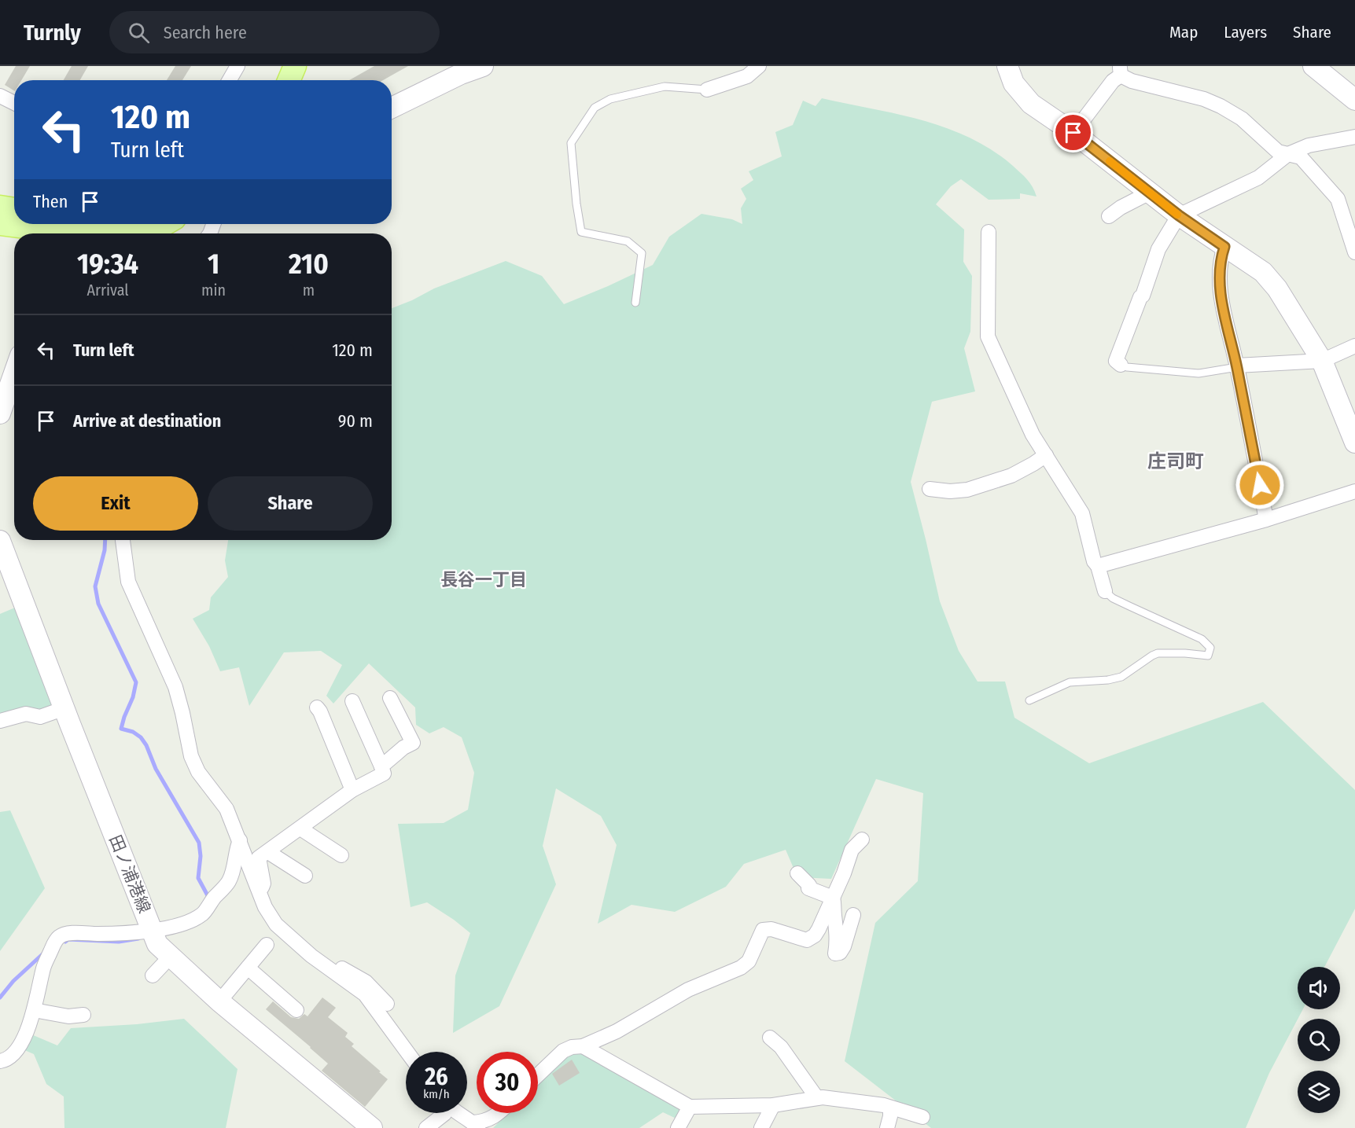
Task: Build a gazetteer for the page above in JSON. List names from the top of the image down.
{
  "streets": {
    "main road": ["田ノ浦港線"]
  },
  "districts": ["庄司町", "長谷一丁目"],
  "page": {
    "header": "Turnly",
    "search": "Search here",
    "nav": ["Map", "Layers", "Share"],
    "turn": ["120 m", "Turn left"],
    "then": "Then",
    "eta": [
      "19:34",
      "Arrival",
      "1",
      "min",
      "210",
      "m"
    ],
    "list": [
      {
        "name": "Turn left",
        "value": "120 m"
      },
      {
        "name": "Arrive at destination",
        "value": "90 m"
      }
    ],
    "buttons": ["Exit", "Share"],
    "speed": "26 km/h",
    "limit": "30"
  }
}
